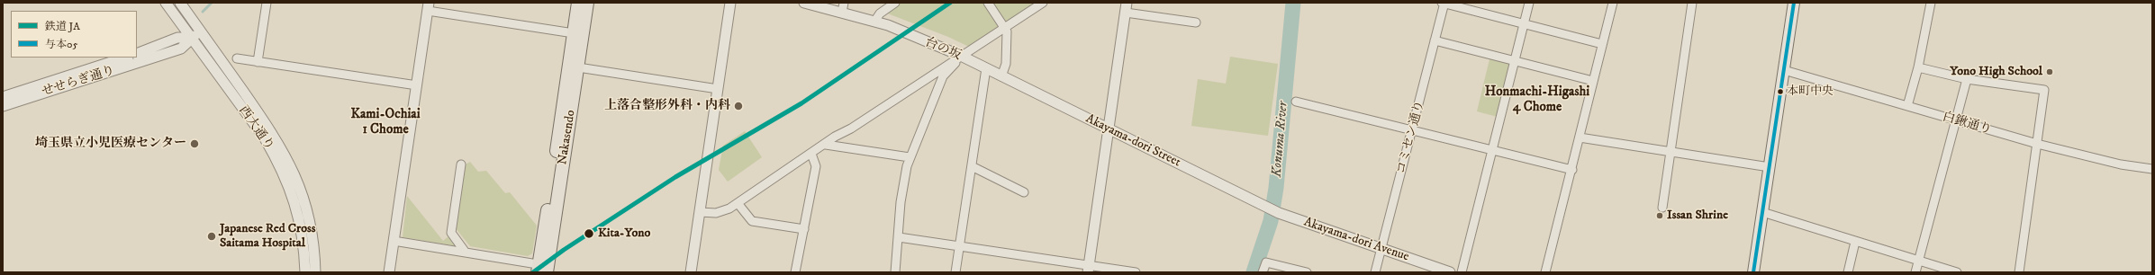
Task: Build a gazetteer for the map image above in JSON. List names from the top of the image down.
{
  "streets": {
    "highway": ["Nakasendo"],
    "street": [
      "台の坂",
      "せせらぎ通り",
      "白鍬通り",
      "西大通り",
      "コミセン通り",
      "Akayama-dori Street",
      "Akayama-dori Avenue"
    ]
  },
  "crossings": [
    ["台の坂", "Akayama-dori Street"],
    ["せせらぎ通り", "西大通り"],
    ["コミセン通り", "Akayama-dori Avenue"],
    ["Akayama-dori Street", "Akayama-dori Avenue"]
  ],
  "districts": ["Honmachi-Higashi 4 Chome", "Kami-Ochiai 1 Chome"],
  "water": ["Konuma River"],
  "places": [
    "Yono High School",
    "本町中央",
    "上落合整形外科・内科",
    "埼玉県立小児医療センター",
    "Issan Shrine",
    "Kita-Yono",
    "Japanese Red Cross Saitama Hospital"
  ],
  "lines": ["rail line JA", "transit line 与本05"],
  "legend": ["鉄道 JA", "与本05"]
}
